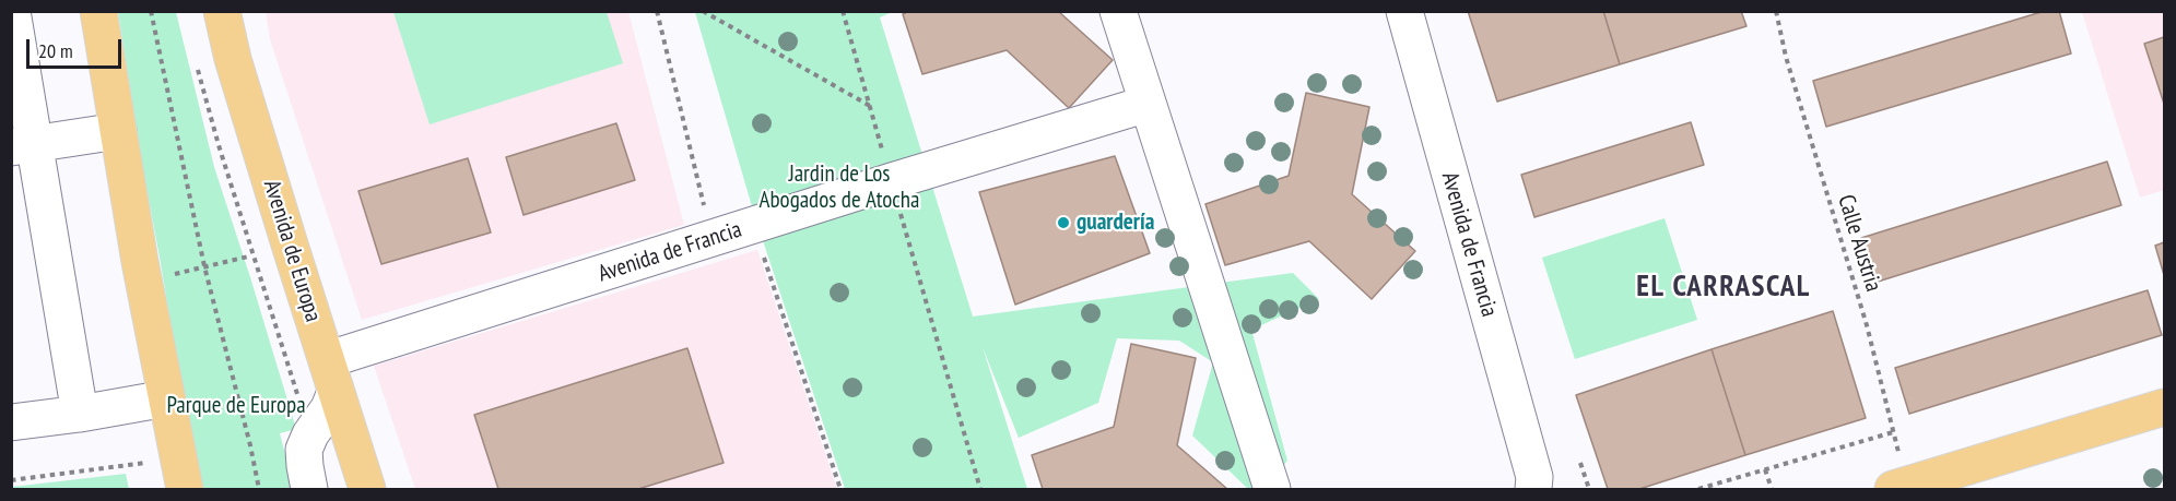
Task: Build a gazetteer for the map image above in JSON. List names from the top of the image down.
{
  "streets": {
    "main road": ["Avenida de Europa"],
    "street": ["Avenida de Francia"],
    "path": ["Calle Austria"]
  },
  "districts": ["EL CARRASCAL"],
  "parks": ["Jardin de Los Abogados de Atocha", "Parque de Europa"],
  "places": ["guardería"],
  "scale_bar": "20 m"
}
